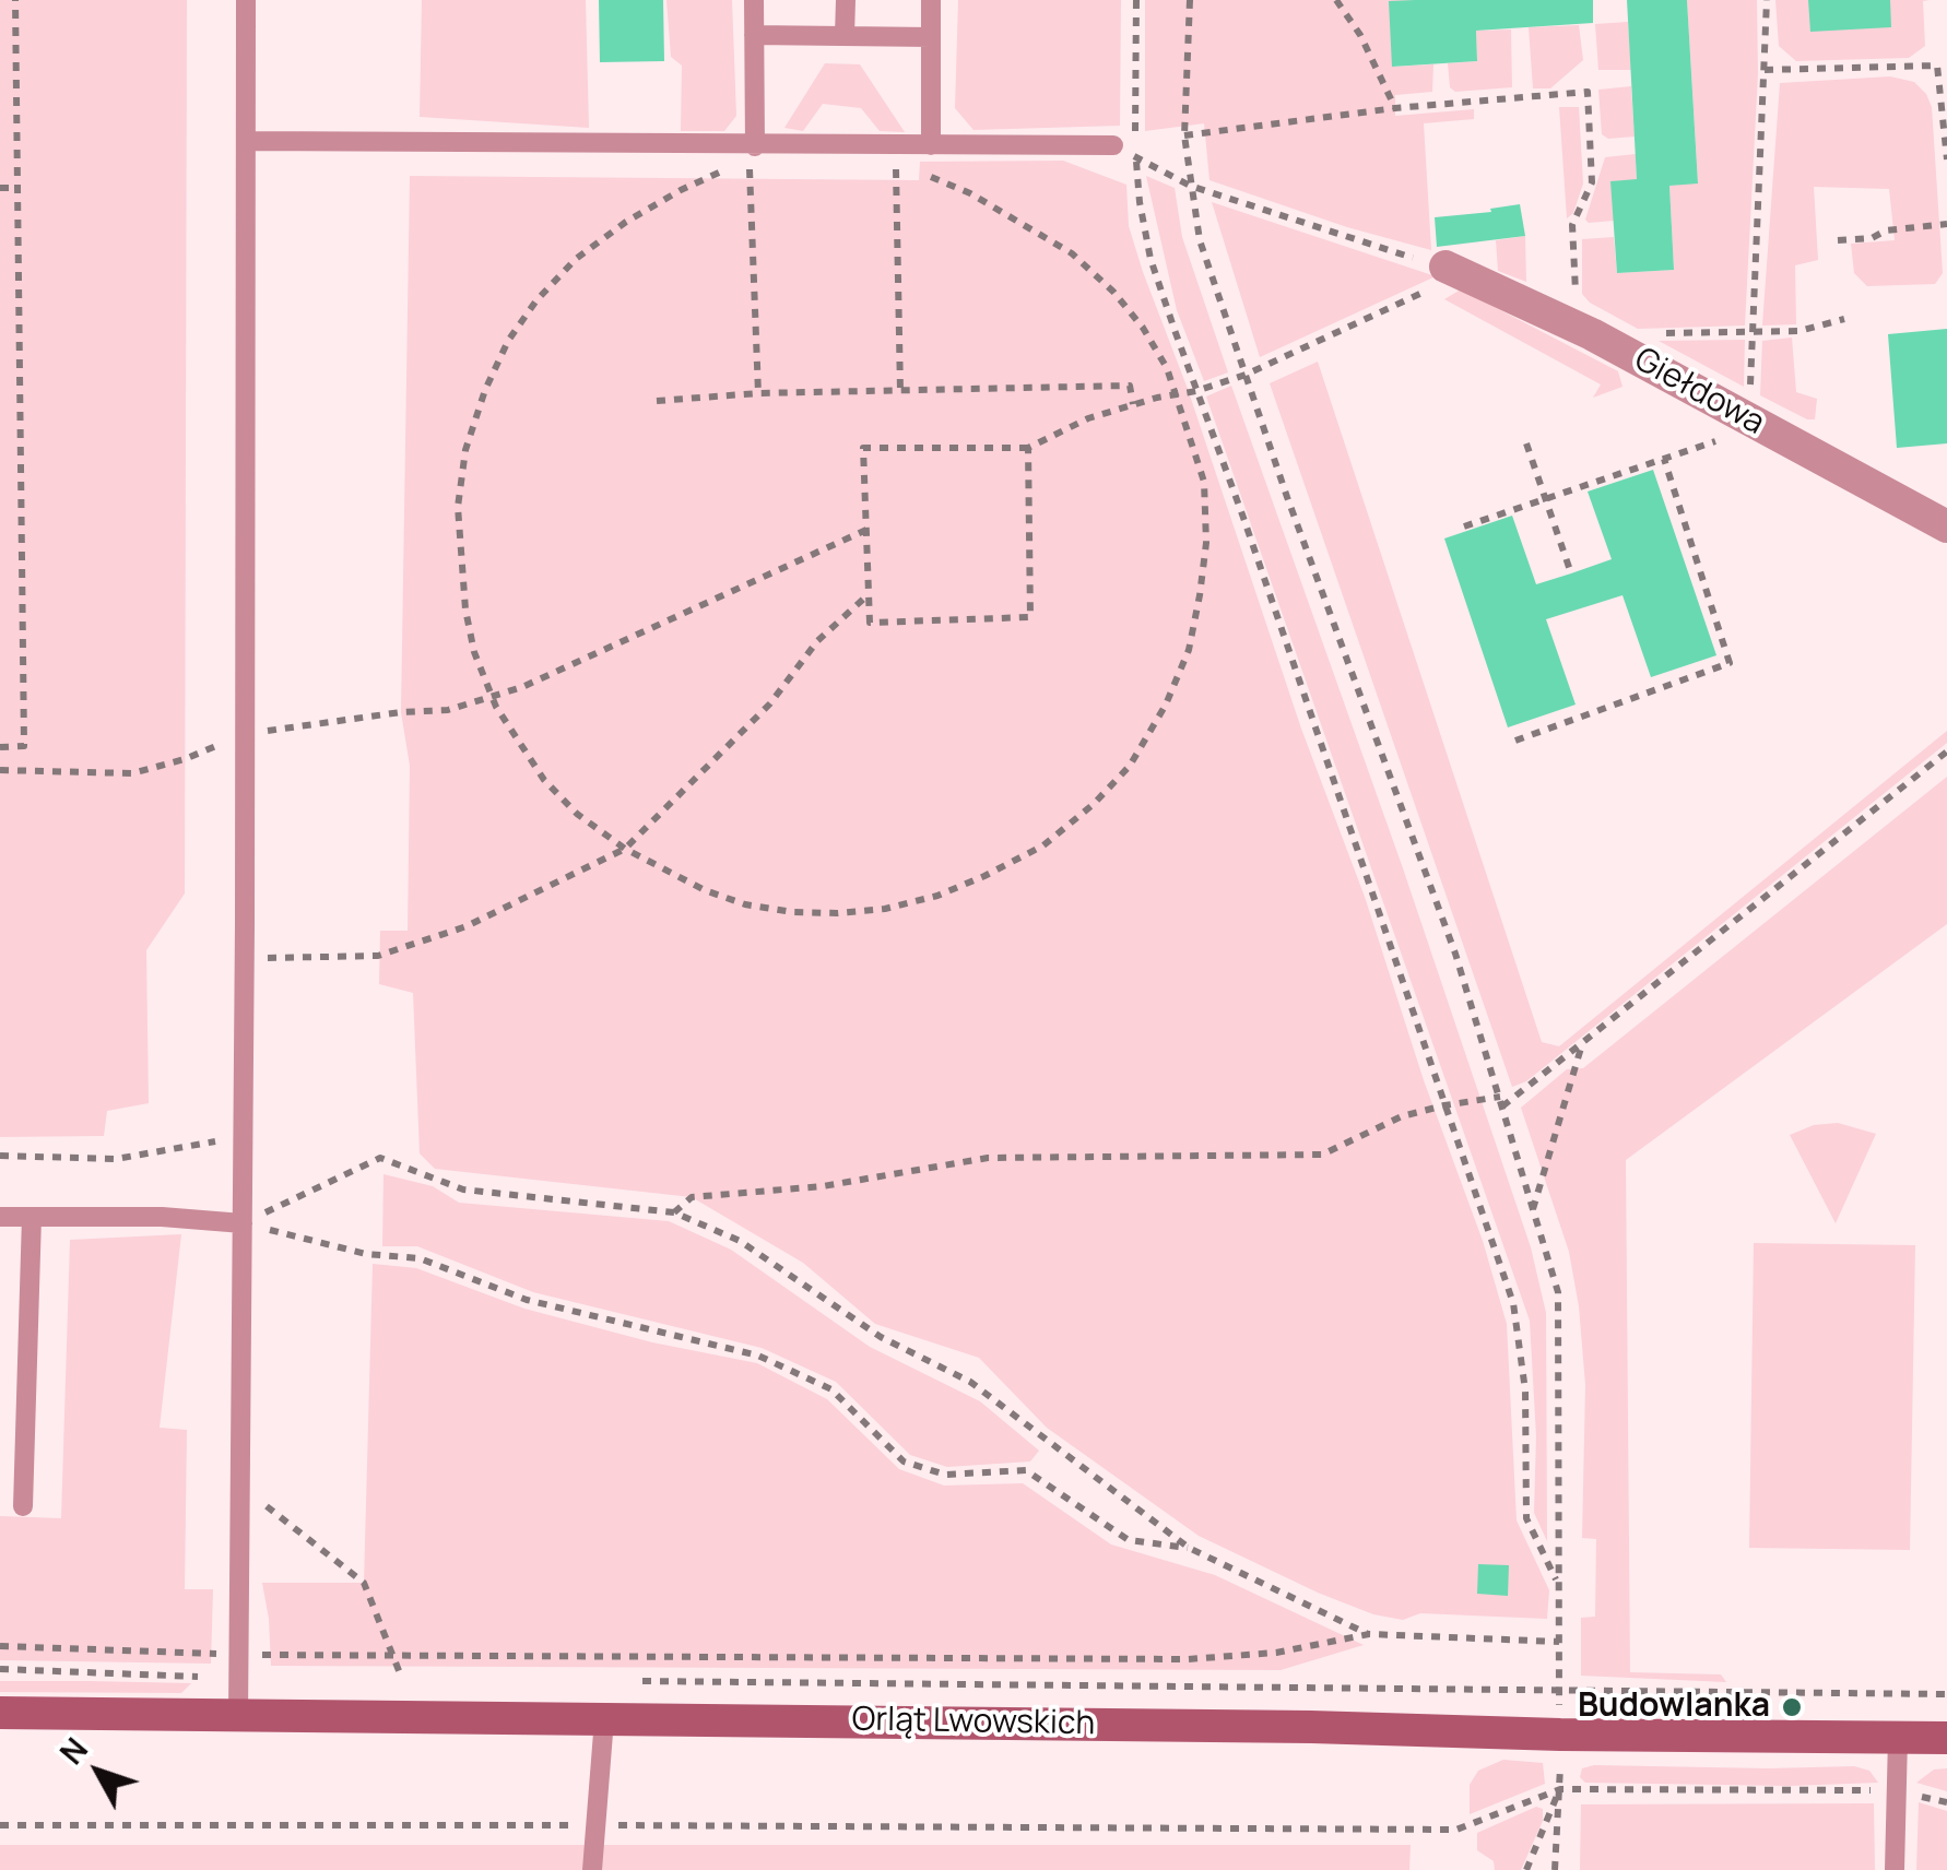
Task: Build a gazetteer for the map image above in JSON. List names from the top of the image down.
{
  "streets": {
    "main road": ["Orląt Lwowskich"],
    "street": ["Giełdowa"]
  },
  "places": ["Budowlanka"],
  "north": "top left"
}
